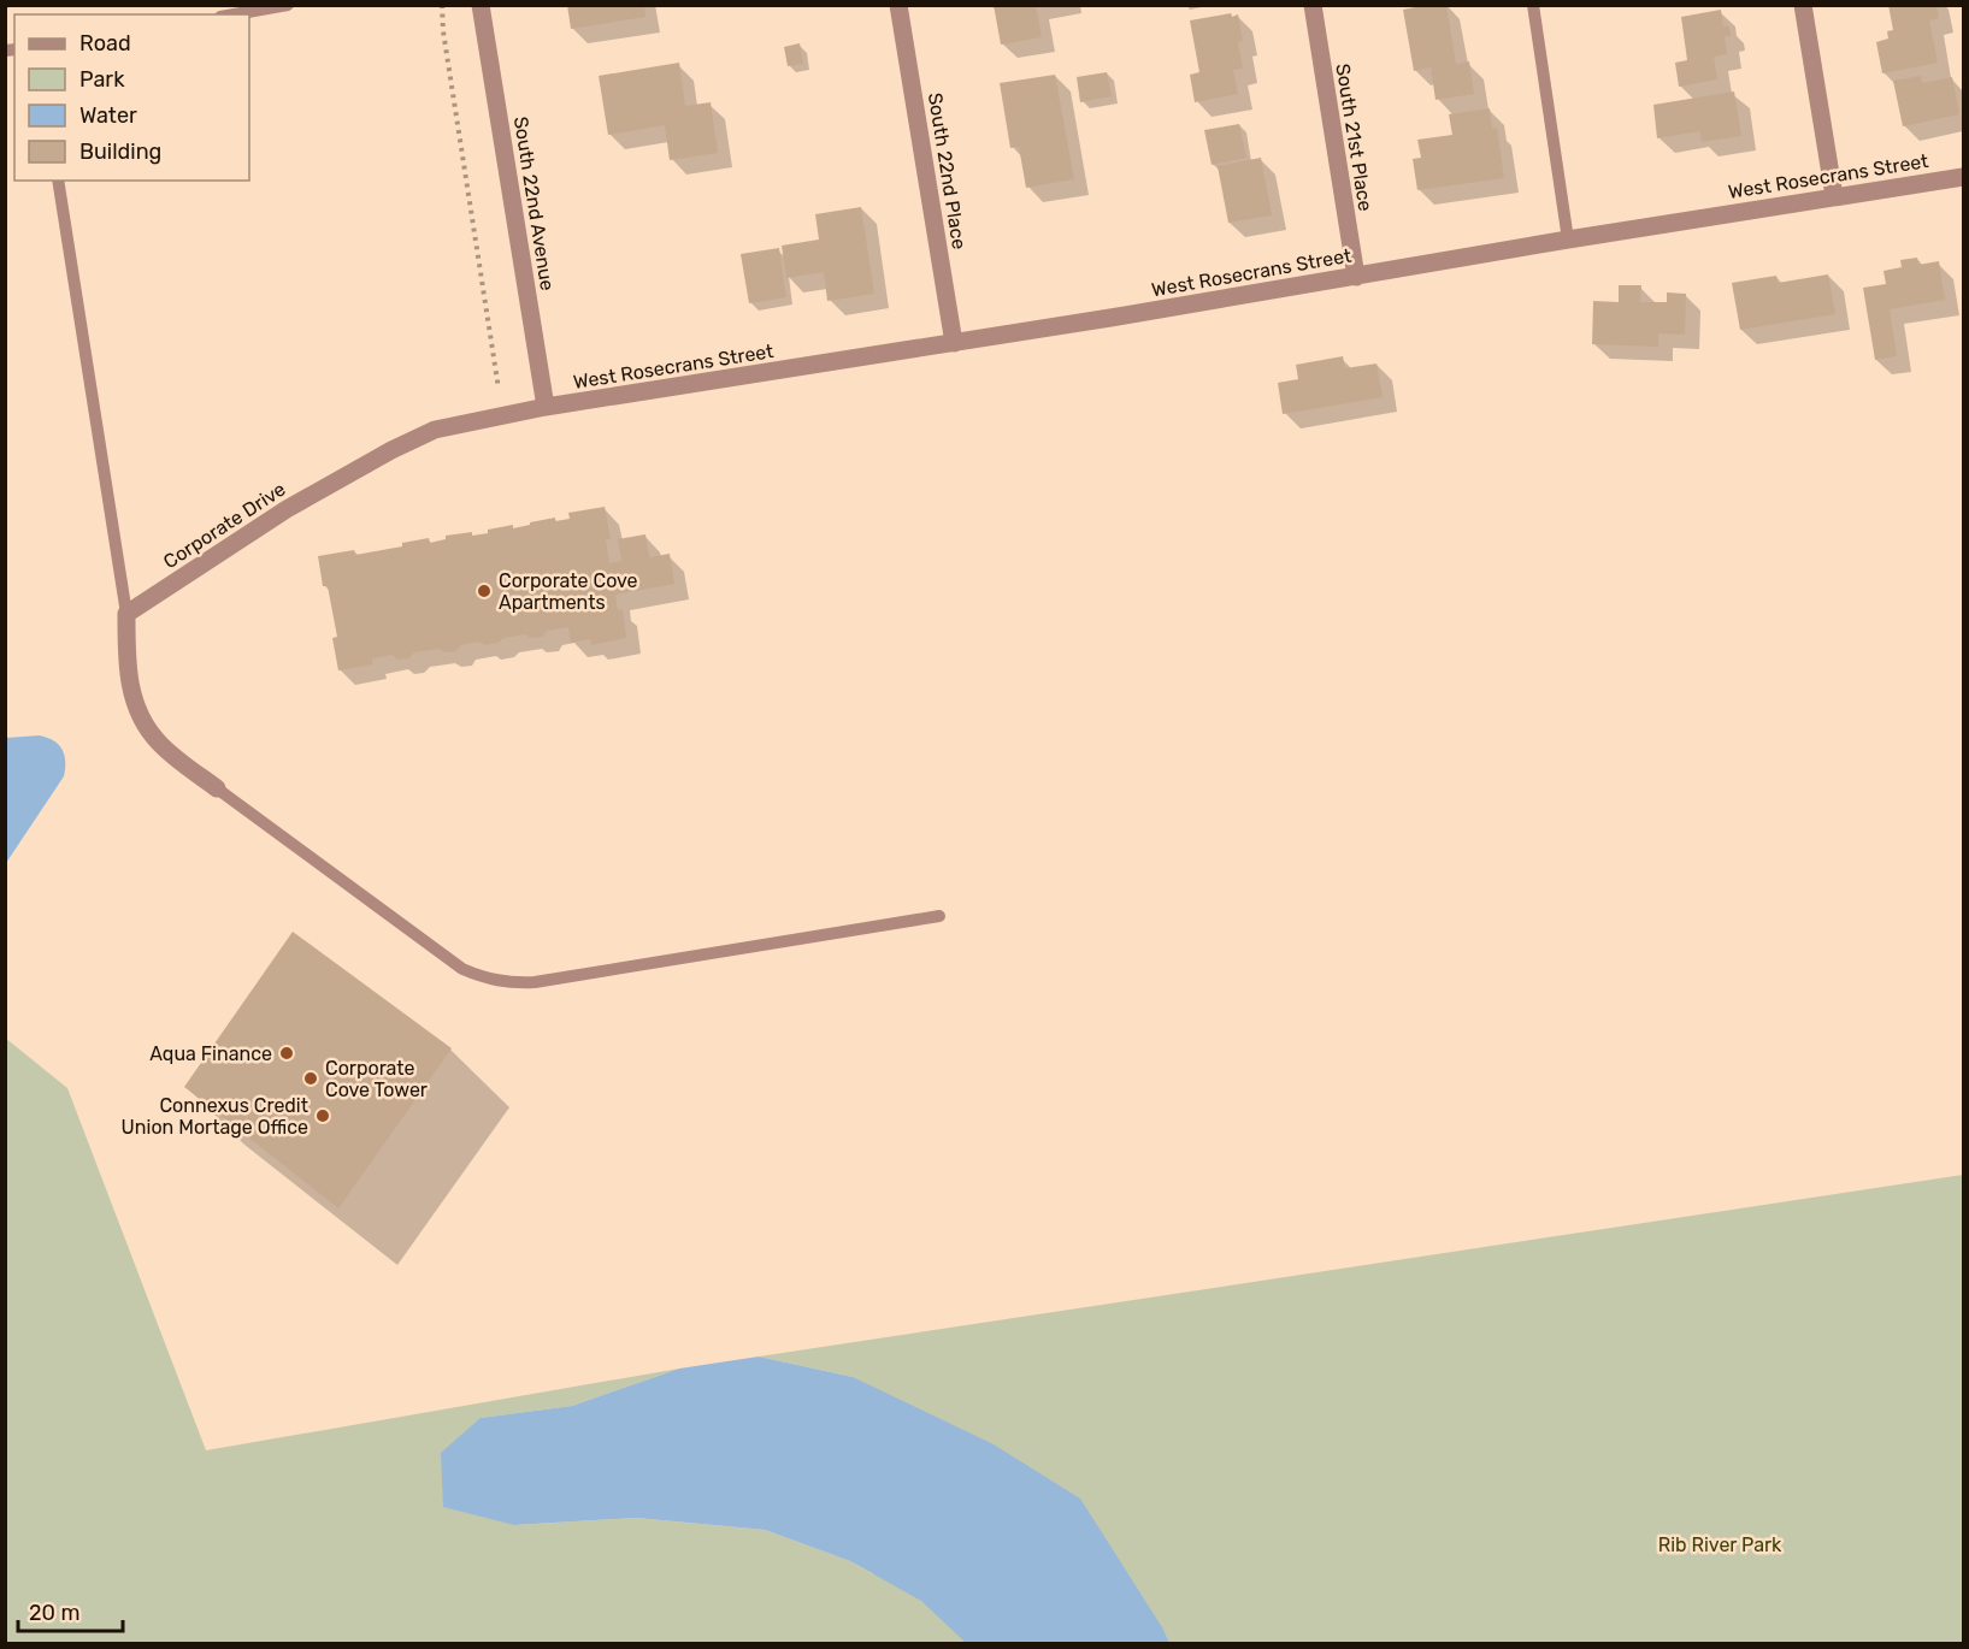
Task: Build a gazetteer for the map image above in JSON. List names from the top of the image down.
{
  "streets": {
    "street": [
      "South 21st Place",
      "South 22nd Place",
      "West Rosecrans Street",
      "South 22nd Avenue",
      "Corporate Drive"
    ]
  },
  "crossings": [
    ["South 21st Place", "West Rosecrans Street"],
    ["South 22nd Place", "West Rosecrans Street"],
    ["West Rosecrans Street", "South 22nd Avenue"],
    ["West Rosecrans Street", "Corporate Drive"],
    ["South 22nd Avenue", "Corporate Drive"]
  ],
  "parks": ["Rib River Park"],
  "places": [
    "Corporate Cove Apartments",
    "Aqua Finance",
    "Corporate Cove Tower",
    "Connexus Credit Union Mortage Office"
  ],
  "legend": [
    "Road",
    "Park",
    "Water",
    "Building"
  ],
  "scale_bar": "20 m"
}
